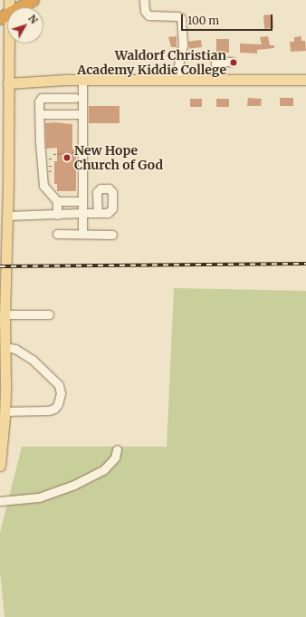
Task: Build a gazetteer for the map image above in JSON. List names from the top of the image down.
{
  "places": ["Waldorf Christian Academy Kiddie College", "New Hope Church of God"],
  "scale_bar": "100 m",
  "north": "top right"
}
